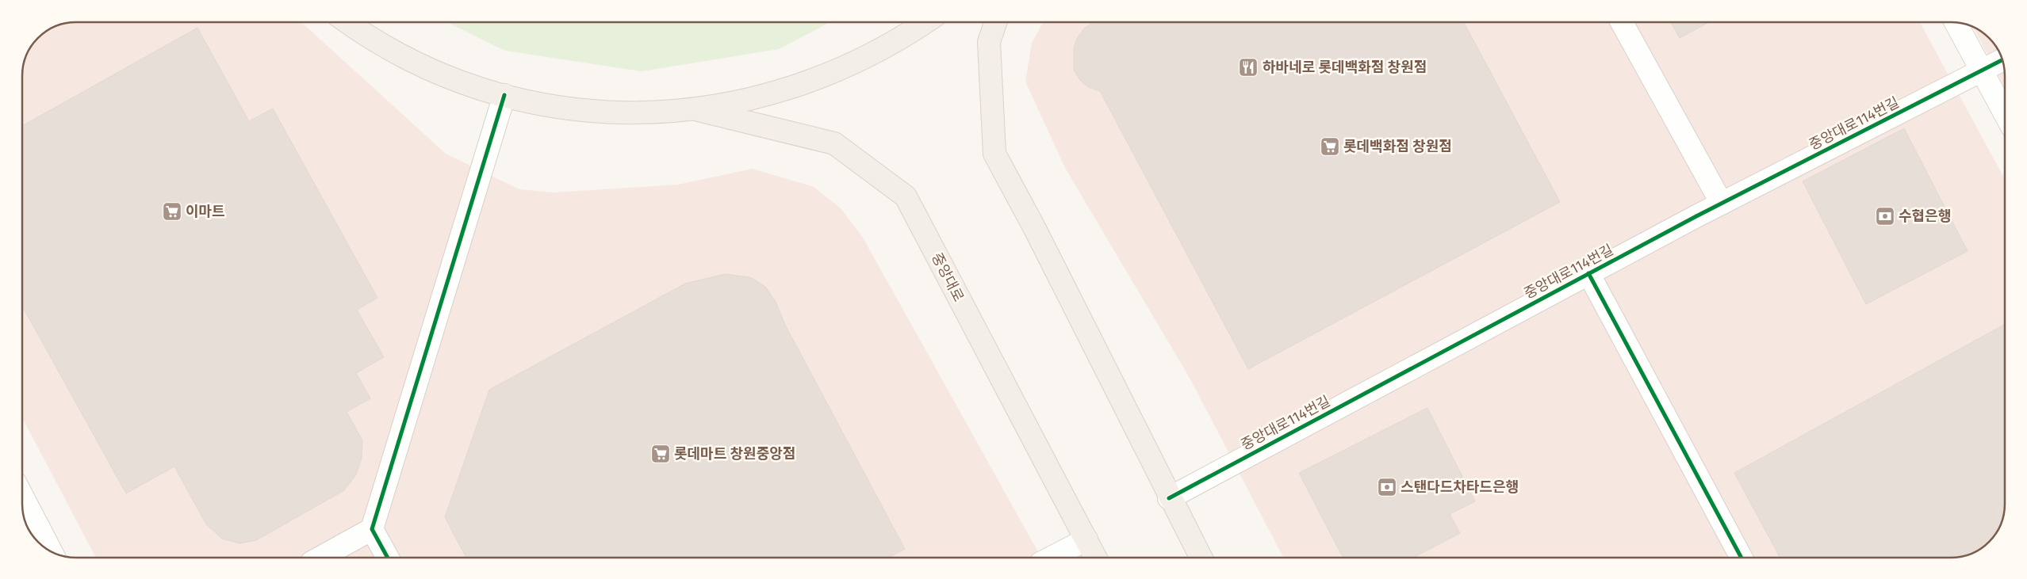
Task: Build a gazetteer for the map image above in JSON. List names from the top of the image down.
{
  "streets": {
    "main road": ["중앙대로"],
    "street": ["중앙대로114번길"]
  },
  "places": {
    "restaurant": ["하바네로 롯데백화점 창원점"],
    "supermarket": ["롯데백화점 창원점", "이마트", "롯데마트 창원중앙점"],
    "bank": ["수협은행", "스탠다드차타드은행"]
  }
}
